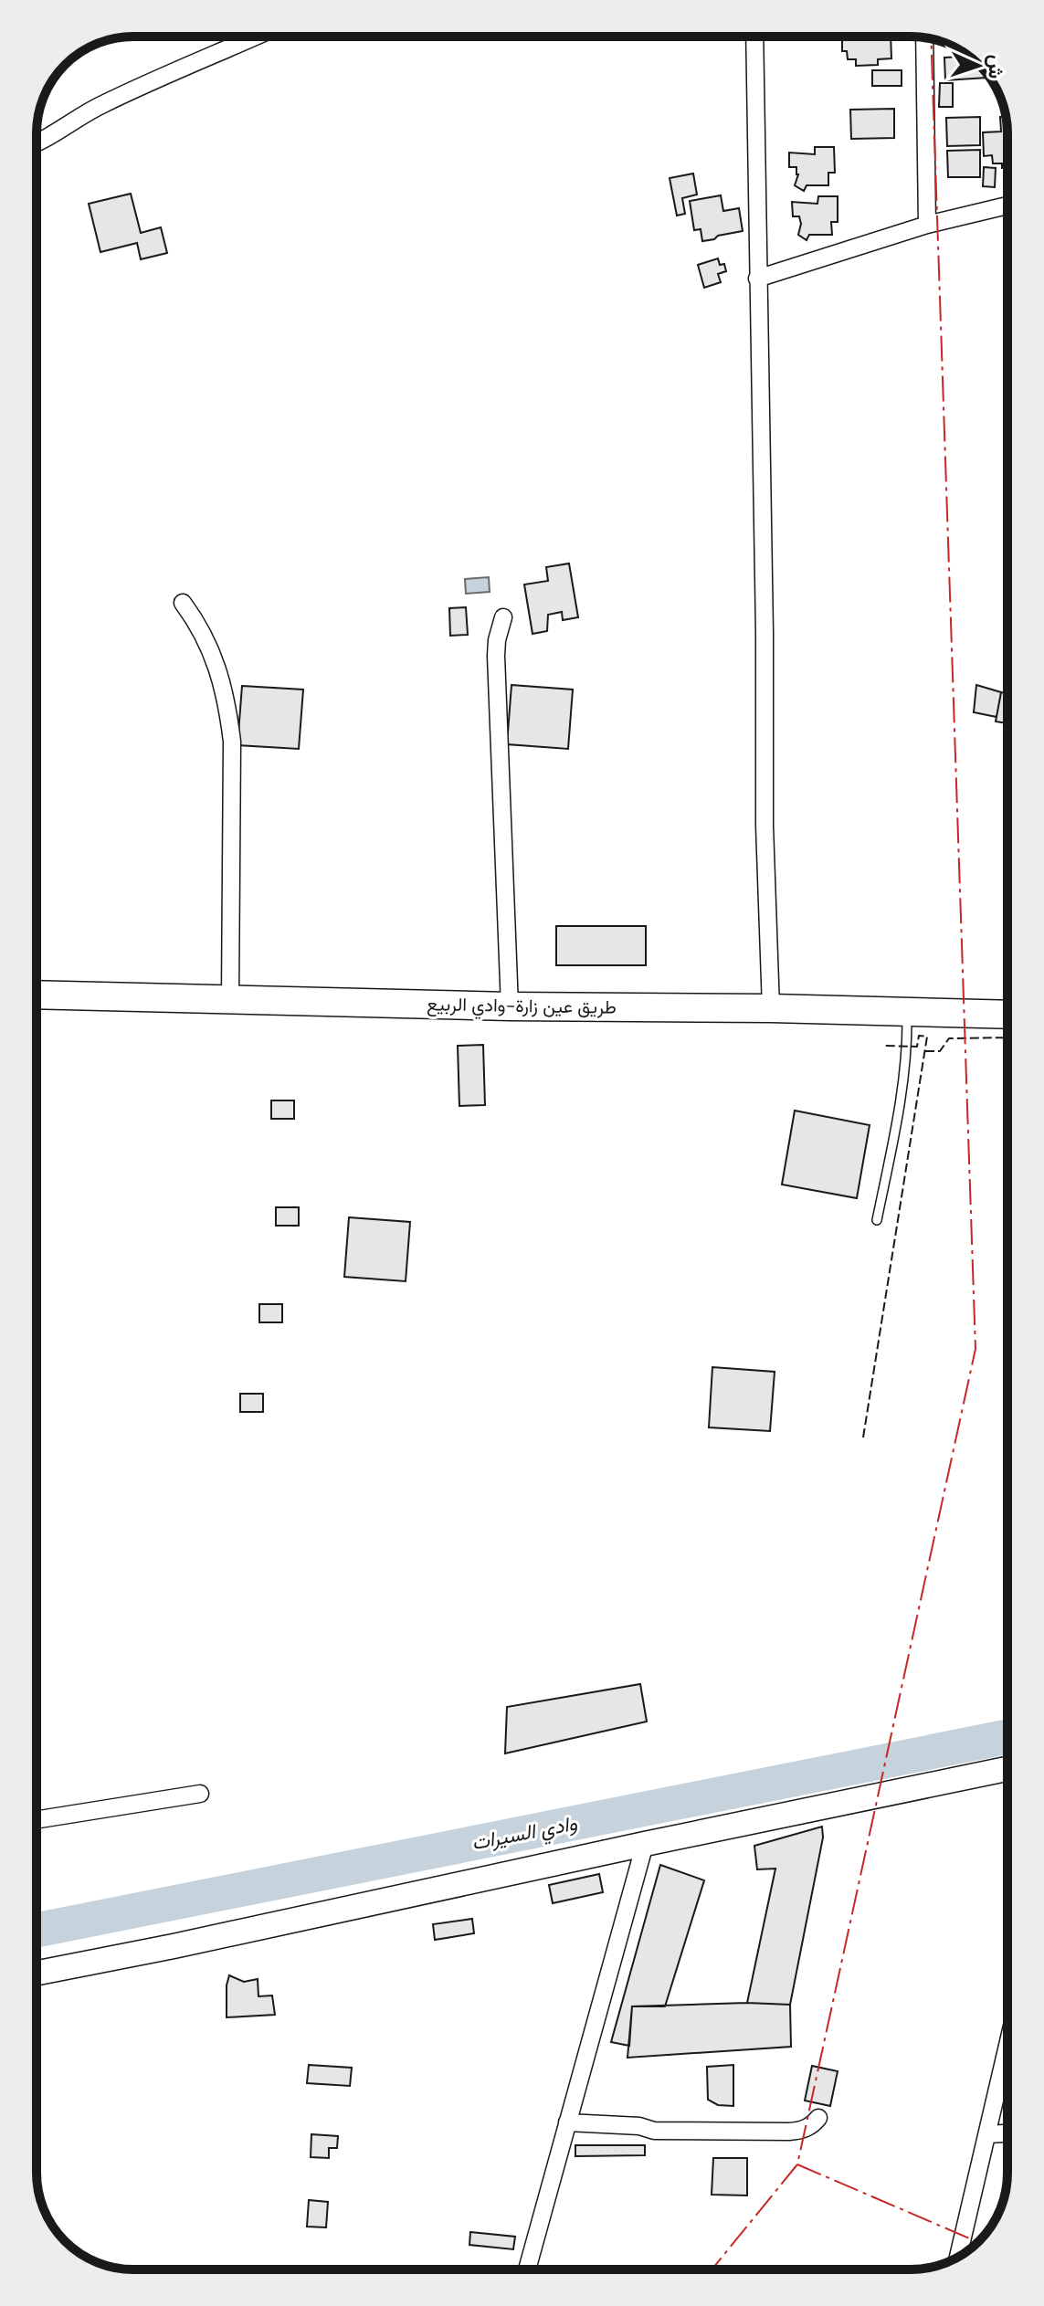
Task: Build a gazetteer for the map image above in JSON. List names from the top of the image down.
{
  "streets": {
    "main road": ["طريق عين زارة-وادي الربيع"]
  },
  "water": ["وادي السيرات"],
  "north": "right"
}
